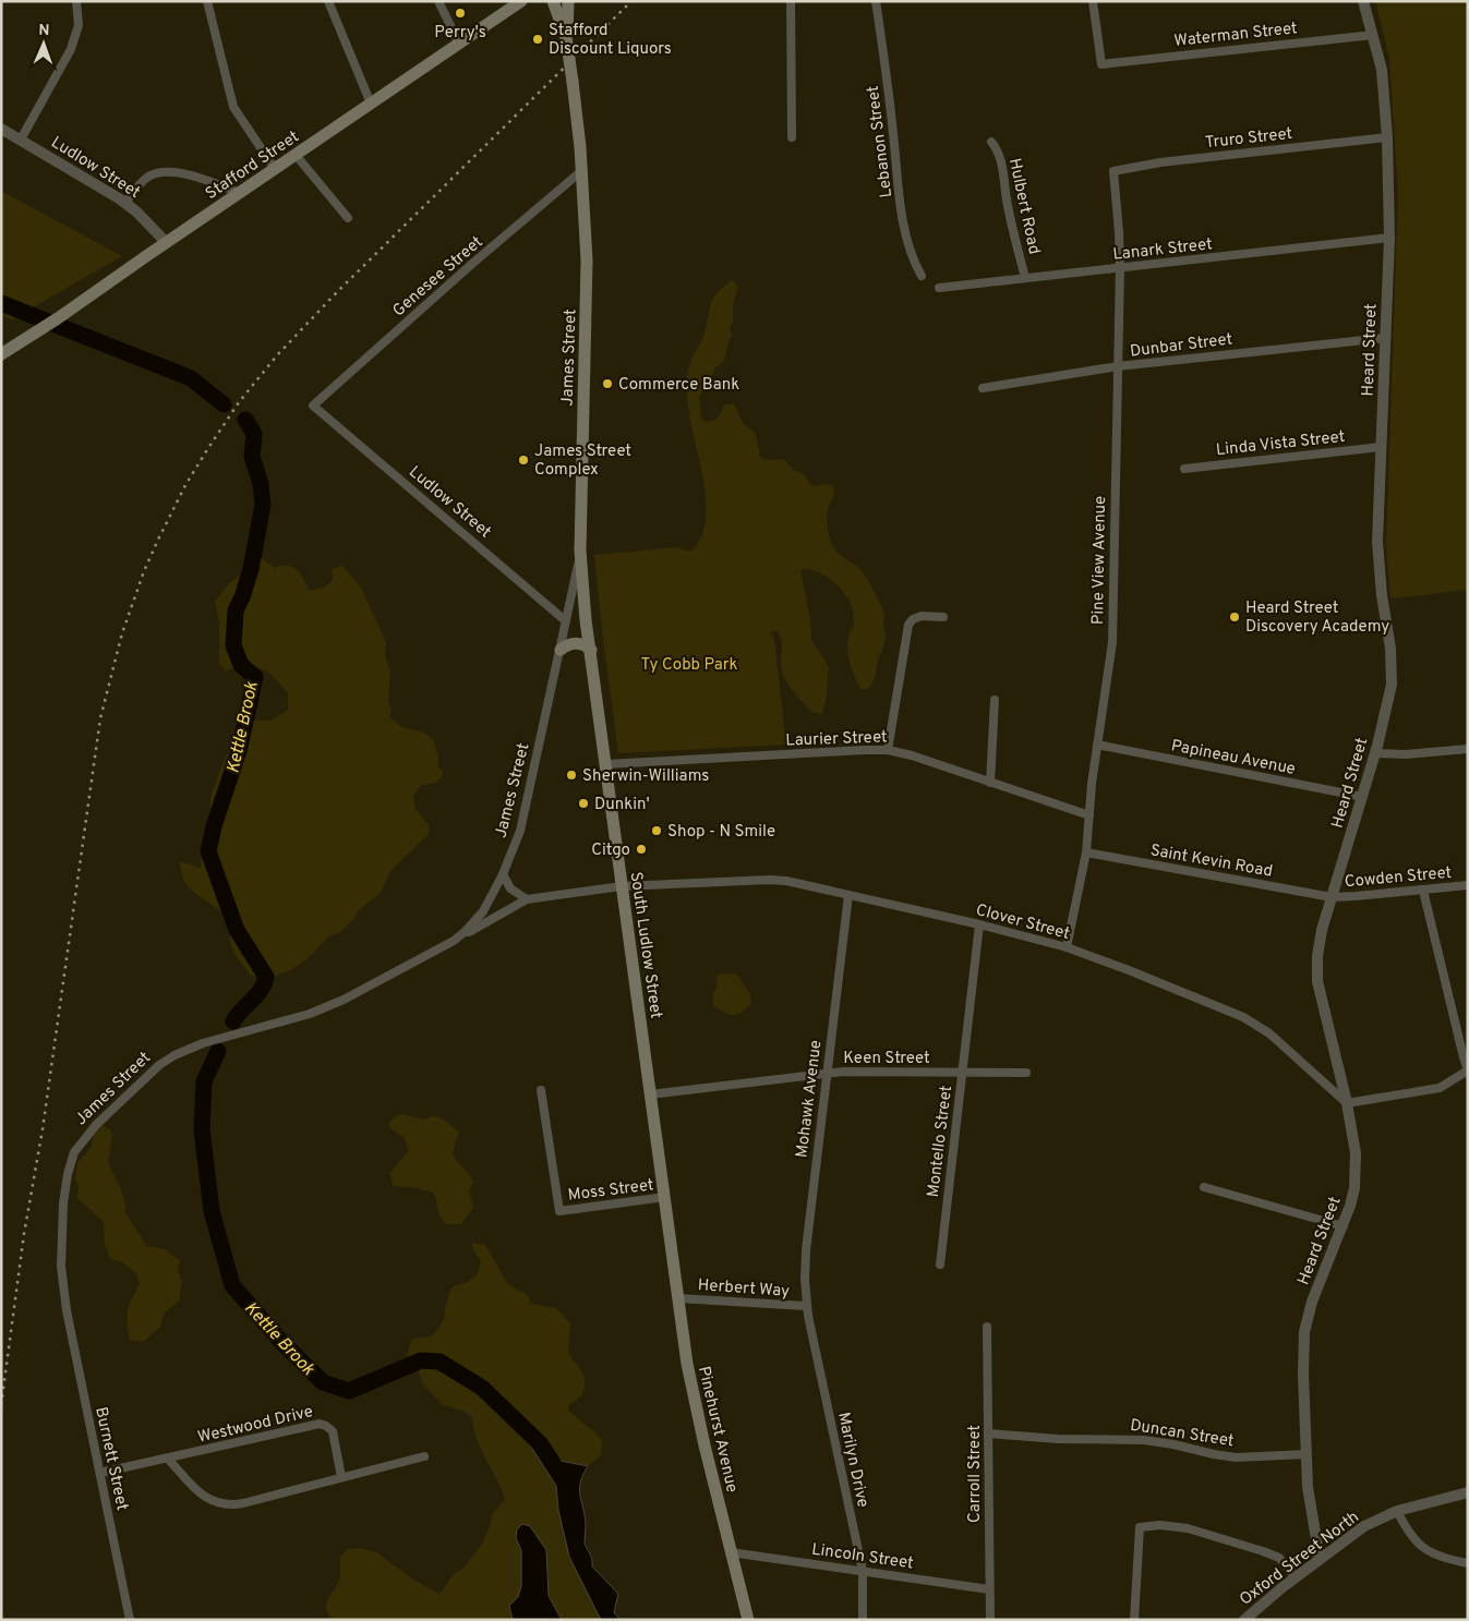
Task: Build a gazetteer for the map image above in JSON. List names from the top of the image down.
{
  "streets": {
    "main road": [
      "Stafford Street",
      "James Street",
      "South Ludlow Street",
      "Pinehurst Avenue"
    ],
    "street": [
      "Waterman Street",
      "Truro Street",
      "Lebanon Street",
      "Ludlow Street",
      "Hulbert Road",
      "Lanark Street",
      "Genesee Street",
      "Dunbar Street",
      "Heard Street",
      "Linda Vista Street",
      "Pine View Avenue",
      "Laurier Street",
      "Papineau Avenue",
      "Saint Kevin Road",
      "Cowden Street",
      "Clover Street",
      "Keen Street",
      "Mohawk Avenue",
      "Montello Street",
      "Moss Street",
      "Herbert Way",
      "Westwood Drive",
      "Duncan Street",
      "Burnett Street",
      "Marilyn Drive",
      "Carroll Street",
      "Lincoln Street",
      "Oxford Street North"
    ]
  },
  "crossings": [
    ["Waterman Street", "Heard Street"],
    ["Truro Street", "Heard Street"],
    ["Truro Street", "Pine View Avenue"],
    ["Stafford Street", "Ludlow Street"],
    ["Ludlow Street", "Genesee Street"],
    ["Ludlow Street", "James Street"],
    ["Hulbert Road", "Lanark Street"],
    ["Lanark Street", "Heard Street"],
    ["Lanark Street", "Pine View Avenue"],
    ["Genesee Street", "James Street"],
    ["Dunbar Street", "Heard Street"],
    ["Dunbar Street", "Pine View Avenue"],
    ["Heard Street", "Linda Vista Street"],
    ["Heard Street", "Papineau Avenue"],
    ["Heard Street", "Saint Kevin Road"],
    ["Heard Street", "Cowden Street"],
    ["Heard Street", "Clover Street"],
    ["Heard Street", "Duncan Street"],
    ["Heard Street", "Oxford Street North"],
    ["James Street", "Clover Street"],
    ["James Street", "South Ludlow Street"],
    ["James Street", "Burnett Street"],
    ["Pine View Avenue", "Laurier Street"],
    ["Pine View Avenue", "Papineau Avenue"],
    ["Pine View Avenue", "Saint Kevin Road"],
    ["Pine View Avenue", "Clover Street"],
    ["Laurier Street", "South Ludlow Street"],
    ["Saint Kevin Road", "Cowden Street"],
    ["Clover Street", "South Ludlow Street"],
    ["Clover Street", "Mohawk Avenue"],
    ["Clover Street", "Montello Street"],
    ["South Ludlow Street", "Keen Street"],
    ["South Ludlow Street", "Moss Street"],
    ["South Ludlow Street", "Pinehurst Avenue"],
    ["Keen Street", "Mohawk Avenue"],
    ["Keen Street", "Montello Street"],
    ["Mohawk Avenue", "Herbert Way"],
    ["Mohawk Avenue", "Marilyn Drive"],
    ["Herbert Way", "Pinehurst Avenue"],
    ["Herbert Way", "Marilyn Drive"],
    ["Westwood Drive", "Burnett Street"],
    ["Pinehurst Avenue", "Lincoln Street"],
    ["Duncan Street", "Carroll Street"],
    ["Marilyn Drive", "Lincoln Street"],
    ["Carroll Street", "Lincoln Street"]
  ],
  "water": ["Kettle Brook"],
  "parks": ["Ty Cobb Park"],
  "places": [
    "Perry's",
    "Stafford Discount Liquors",
    "Commerce Bank",
    "James Street Complex",
    "Heard Street Discovery Academy",
    "Sherwin-Williams",
    "Dunkin'",
    "Shop - N Smile",
    "Citgo"
  ],
  "north": "top"
}
